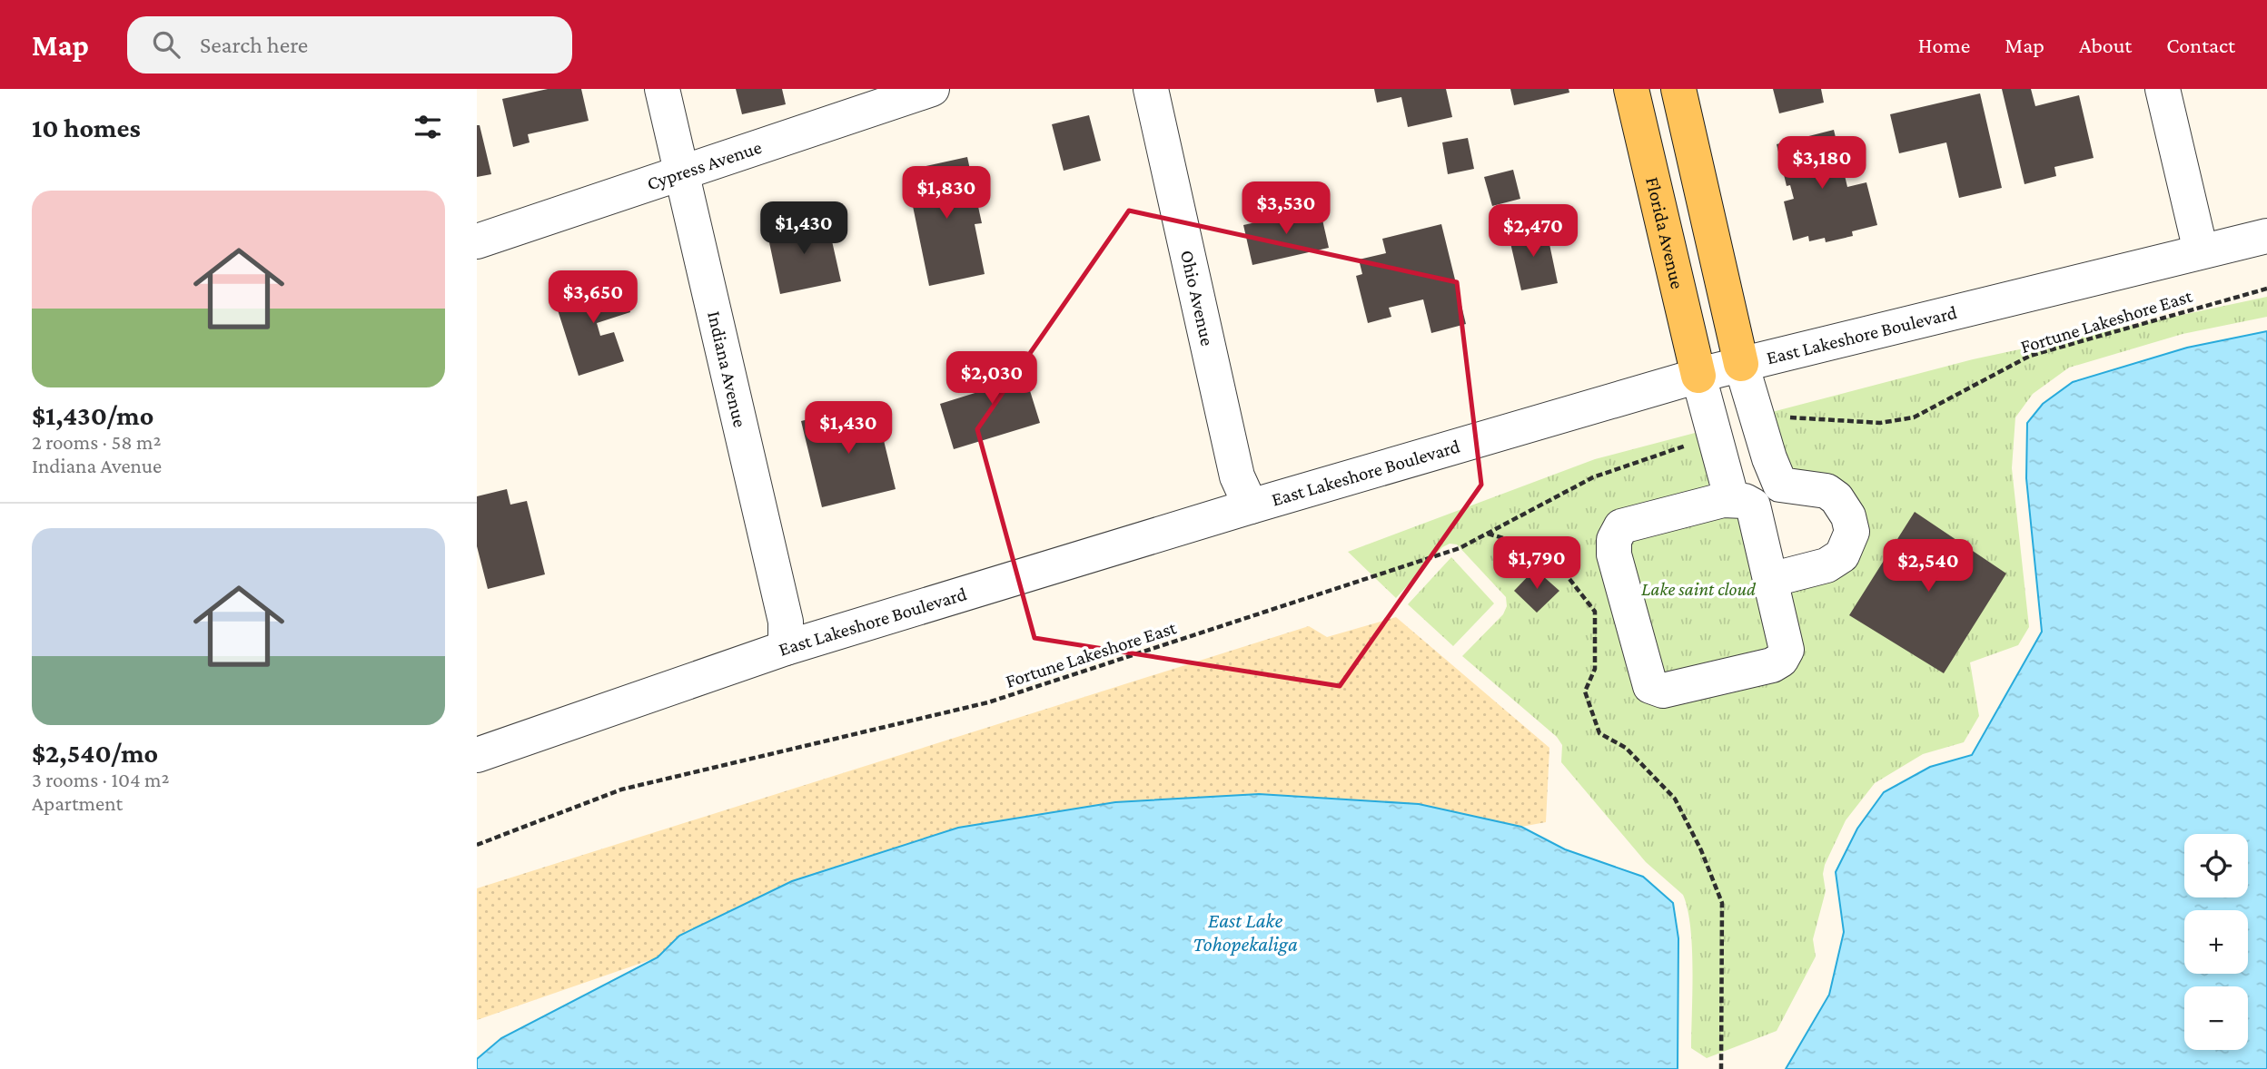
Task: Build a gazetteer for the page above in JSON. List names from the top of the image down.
{
  "streets": {
    "main road": ["Florida Avenue"],
    "street": [
      "Cypress Avenue",
      "Ohio Avenue",
      "East Lakeshore Boulevard",
      "Indiana Avenue"
    ],
    "path": ["Fortune Lakeshore East"]
  },
  "crossings": [
    ["Cypress Avenue", "Indiana Avenue"],
    ["Florida Avenue", "East Lakeshore Boulevard"],
    ["Ohio Avenue", "East Lakeshore Boulevard"],
    ["East Lakeshore Boulevard", "Indiana Avenue"]
  ],
  "water": ["East Lake Tohopekaliga"],
  "parks": ["Lake saint cloud"],
  "page": {
    "header": "Map",
    "search": "Search here",
    "nav": [
      "Home",
      "Map",
      "About",
      "Contact"
    ],
    "heading": "10 homes",
    "price": [
      "$3,180",
      "$1,830",
      "$3,530",
      "$1,430",
      "$2,470",
      "$3,650",
      "$2,030",
      "$1,430",
      "$1,790",
      "$2,540"
    ],
    "list": [
      {
        "name": "$1,430/mo",
        "note": "2 rooms · 58 m² · Indiana Avenue"
      },
      {
        "name": "$2,540/mo",
        "note": "3 rooms · 104 m² · Apartment"
      }
    ],
    "map_buttons": ["+", "−"]
  }
}
